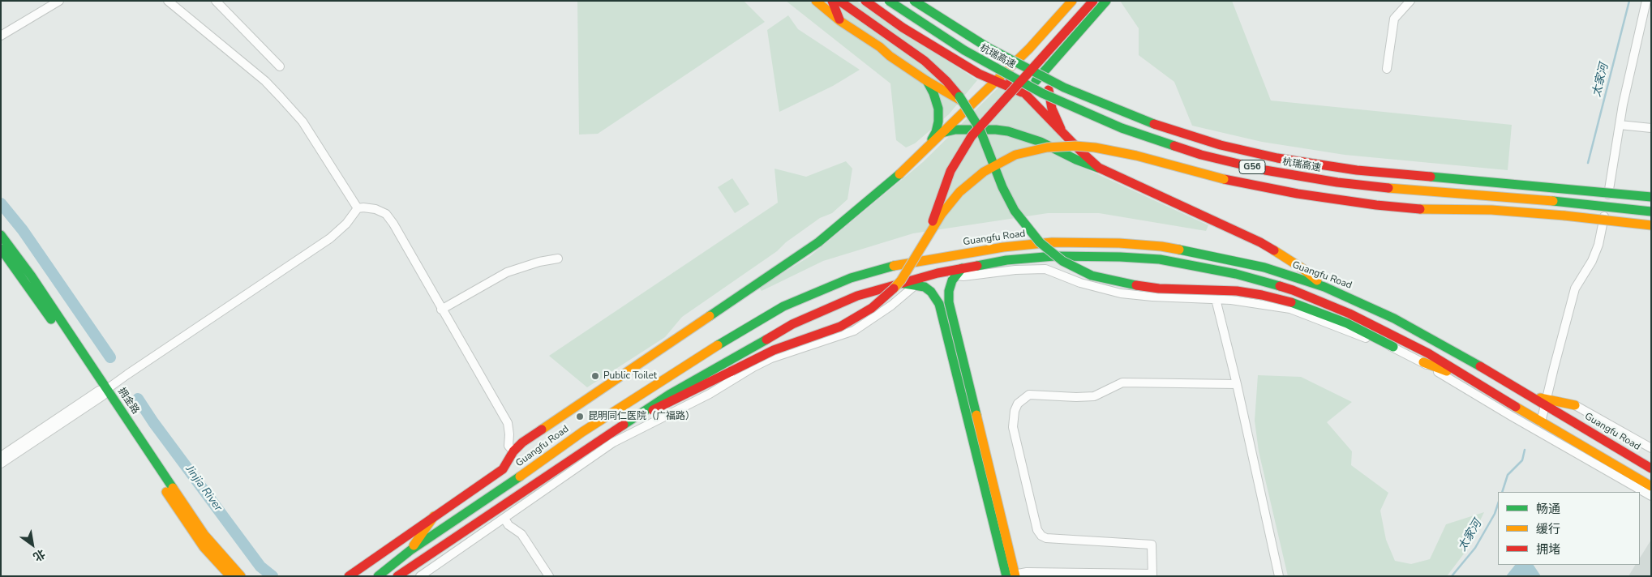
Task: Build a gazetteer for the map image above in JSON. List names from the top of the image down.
{
  "streets": {
    "main road": [
      "杭瑞高速",
      "G56",
      "Guangfu Road",
      "拥金路"
    ]
  },
  "water": ["太家河", "Jinjia River"],
  "places": ["Public Toilet", "昆明同仁医院（广福路）"],
  "legend": ["畅通", "缓行", "拥堵"],
  "north": "bottom right"
}
